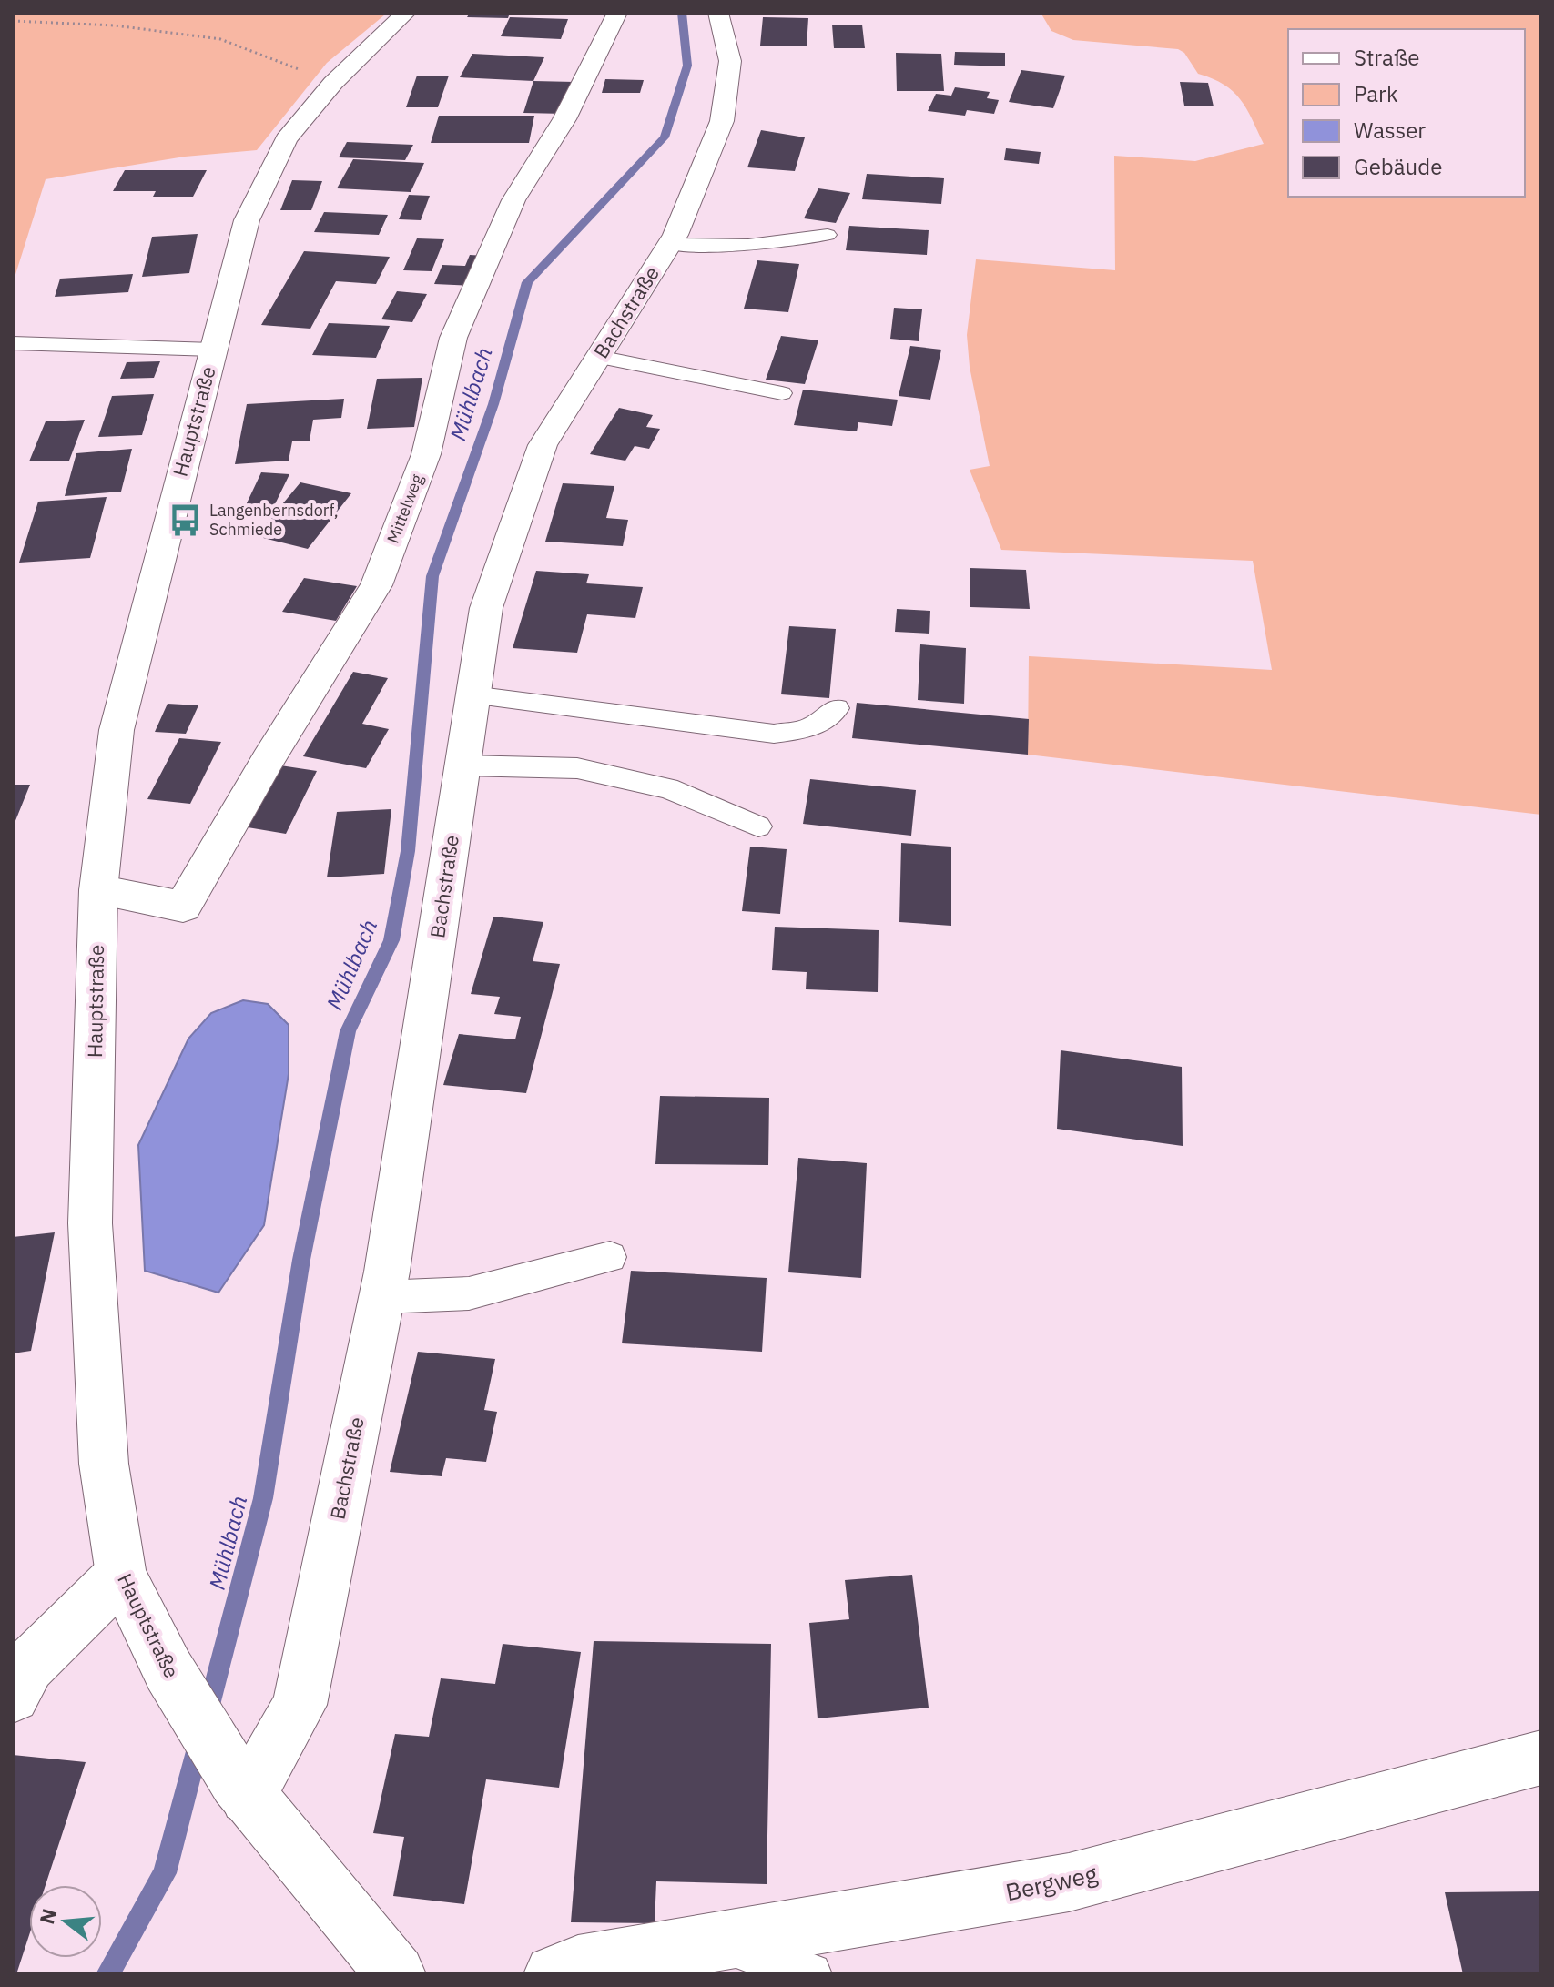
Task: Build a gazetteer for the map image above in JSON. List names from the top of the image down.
{
  "streets": {
    "street": [
      "Bachstraße",
      "Hauptstraße",
      "Mittelweg",
      "Bergweg"
    ]
  },
  "crossings": [
    ["Bachstraße", "Hauptstraße"],
    ["Hauptstraße", "Mittelweg"]
  ],
  "water": ["Mühlbach"],
  "places": {
    "bus stop": ["Langenbernsdorf, Schmiede"]
  },
  "legend": [
    "Straße",
    "Park",
    "Wasser",
    "Gebäude"
  ],
  "north": "left"
}
